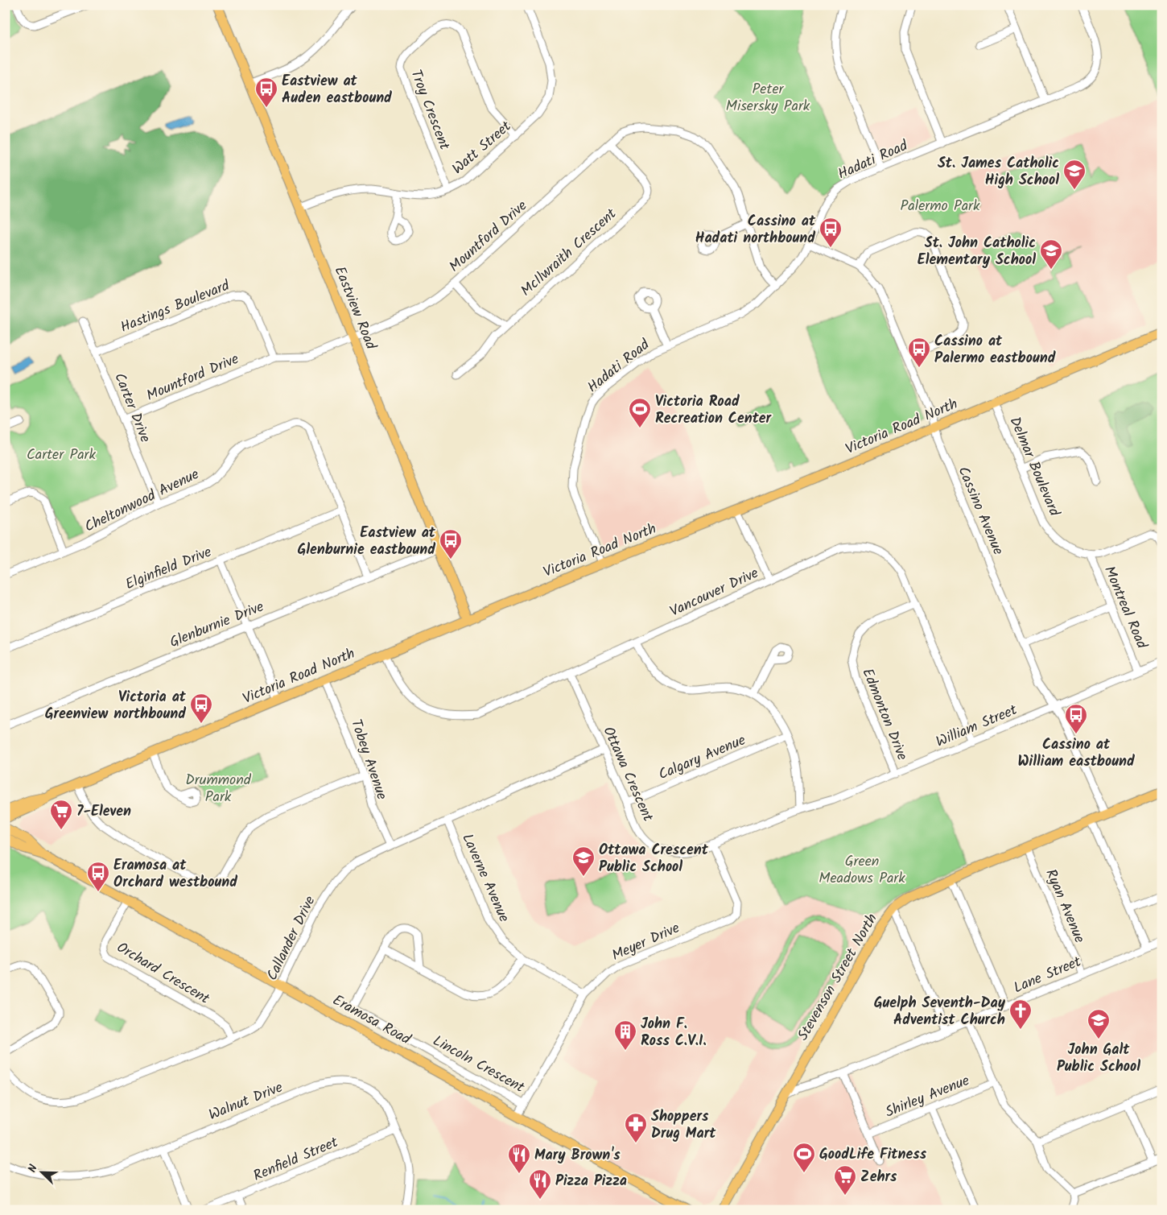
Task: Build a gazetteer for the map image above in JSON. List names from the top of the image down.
{
  "streets": {
    "main road": [
      "Eastview Road",
      "Victoria Road North",
      "Stevenson Street North",
      "Eramosa Road"
    ],
    "street": [
      "Troy Crescent",
      "Watt Street",
      "Hadati Road",
      "Mountford Drive",
      "McIlwraith Crescent",
      "Hastings Boulevard",
      "Carter Drive",
      "Delmar Boulevard",
      "Cheltonwood Avenue",
      "Cassino Avenue",
      "Elginfield Drive",
      "Vancouver Drive",
      "Montreal Road",
      "Glenburnie Drive",
      "Edmonton Drive",
      "William Street",
      "Calgary Avenue",
      "Tobey Avenue",
      "Ottawa Crescent",
      "Laverne Avenue",
      "Ryan Avenue",
      "Callander Drive",
      "Meyer Drive",
      "Orchard Crescent",
      "Lane Street",
      "Lincoln Crescent",
      "Shirley Avenue",
      "Walnut Drive",
      "Renfield Street"
    ]
  },
  "crossings": [
    ["Troy Crescent", "Watt Street"],
    ["Watt Street", "Eastview Road"],
    ["Hadati Road", "Mountford Drive"],
    ["Hadati Road", "Victoria Road North"],
    ["Hadati Road", "Cassino Avenue"],
    ["Mountford Drive", "McIlwraith Crescent"],
    ["Mountford Drive", "Hastings Boulevard"],
    ["Mountford Drive", "Eastview Road"],
    ["Mountford Drive", "Carter Drive"],
    ["Hastings Boulevard", "Carter Drive"],
    ["Eastview Road", "Victoria Road North"],
    ["Eastview Road", "Glenburnie Drive"],
    ["Carter Drive", "Cheltonwood Avenue"],
    ["Victoria Road North", "Delmar Boulevard"],
    ["Victoria Road North", "Cassino Avenue"],
    ["Victoria Road North", "Vancouver Drive"],
    ["Victoria Road North", "Tobey Avenue"],
    ["Delmar Boulevard", "Montreal Road"],
    ["Cheltonwood Avenue", "Elginfield Drive"],
    ["Cheltonwood Avenue", "Glenburnie Drive"],
    ["Cassino Avenue", "William Street"],
    ["Cassino Avenue", "Stevenson Street North"],
    ["Vancouver Drive", "Edmonton Drive"],
    ["Vancouver Drive", "William Street"],
    ["Vancouver Drive", "Ottawa Crescent"],
    ["Montreal Road", "William Street"],
    ["Edmonton Drive", "William Street"],
    ["William Street", "Ottawa Crescent"],
    ["Calgary Avenue", "Ottawa Crescent"],
    ["Tobey Avenue", "Callander Drive"],
    ["Ottawa Crescent", "Callander Drive"],
    ["Ottawa Crescent", "Meyer Drive"],
    ["Laverne Avenue", "Callander Drive"],
    ["Laverne Avenue", "Meyer Drive"],
    ["Ryan Avenue", "Lane Street"],
    ["Ryan Avenue", "Stevenson Street North"],
    ["Callander Drive", "Orchard Crescent"],
    ["Callander Drive", "Eramosa Road"],
    ["Meyer Drive", "Eramosa Road"],
    ["Meyer Drive", "Lincoln Crescent"],
    ["Orchard Crescent", "Eramosa Road"],
    ["Lane Street", "Stevenson Street North"],
    ["Walnut Drive", "Renfield Street"]
  ],
  "parks": [
    "Peter Misersky Park",
    "Palermo Park",
    "Carter Park",
    "Drummond Park",
    "Green Meadows Park"
  ],
  "places": {
    "bus stop": [
      "Eastview at Auden eastbound",
      "Cassino at Hadati northbound",
      "Cassino at Palermo eastbound",
      "Eastview at Glenburnie eastbound",
      "Victoria at Greenview northbound",
      "Cassino at William eastbound",
      "Eramosa at Orchard westbound"
    ],
    "school or university": [
      "St. James Catholic High School",
      "St. John Catholic Elementary School",
      "Ottawa Crescent Public School",
      "John Galt Public School"
    ],
    "sports": ["Victoria Road Recreation Center", "GoodLife Fitness"],
    "supermarket": ["7-Eleven", "Zehrs"],
    "church": ["Guelph Seventh-Day Adventist Church"],
    "building": ["John F. Ross C.V.I."],
    "pharmacy": ["Shoppers Drug Mart"],
    "restaurant": ["Mary Brown's", "Pizza Pizza"]
  },
  "north": "top left"
}
